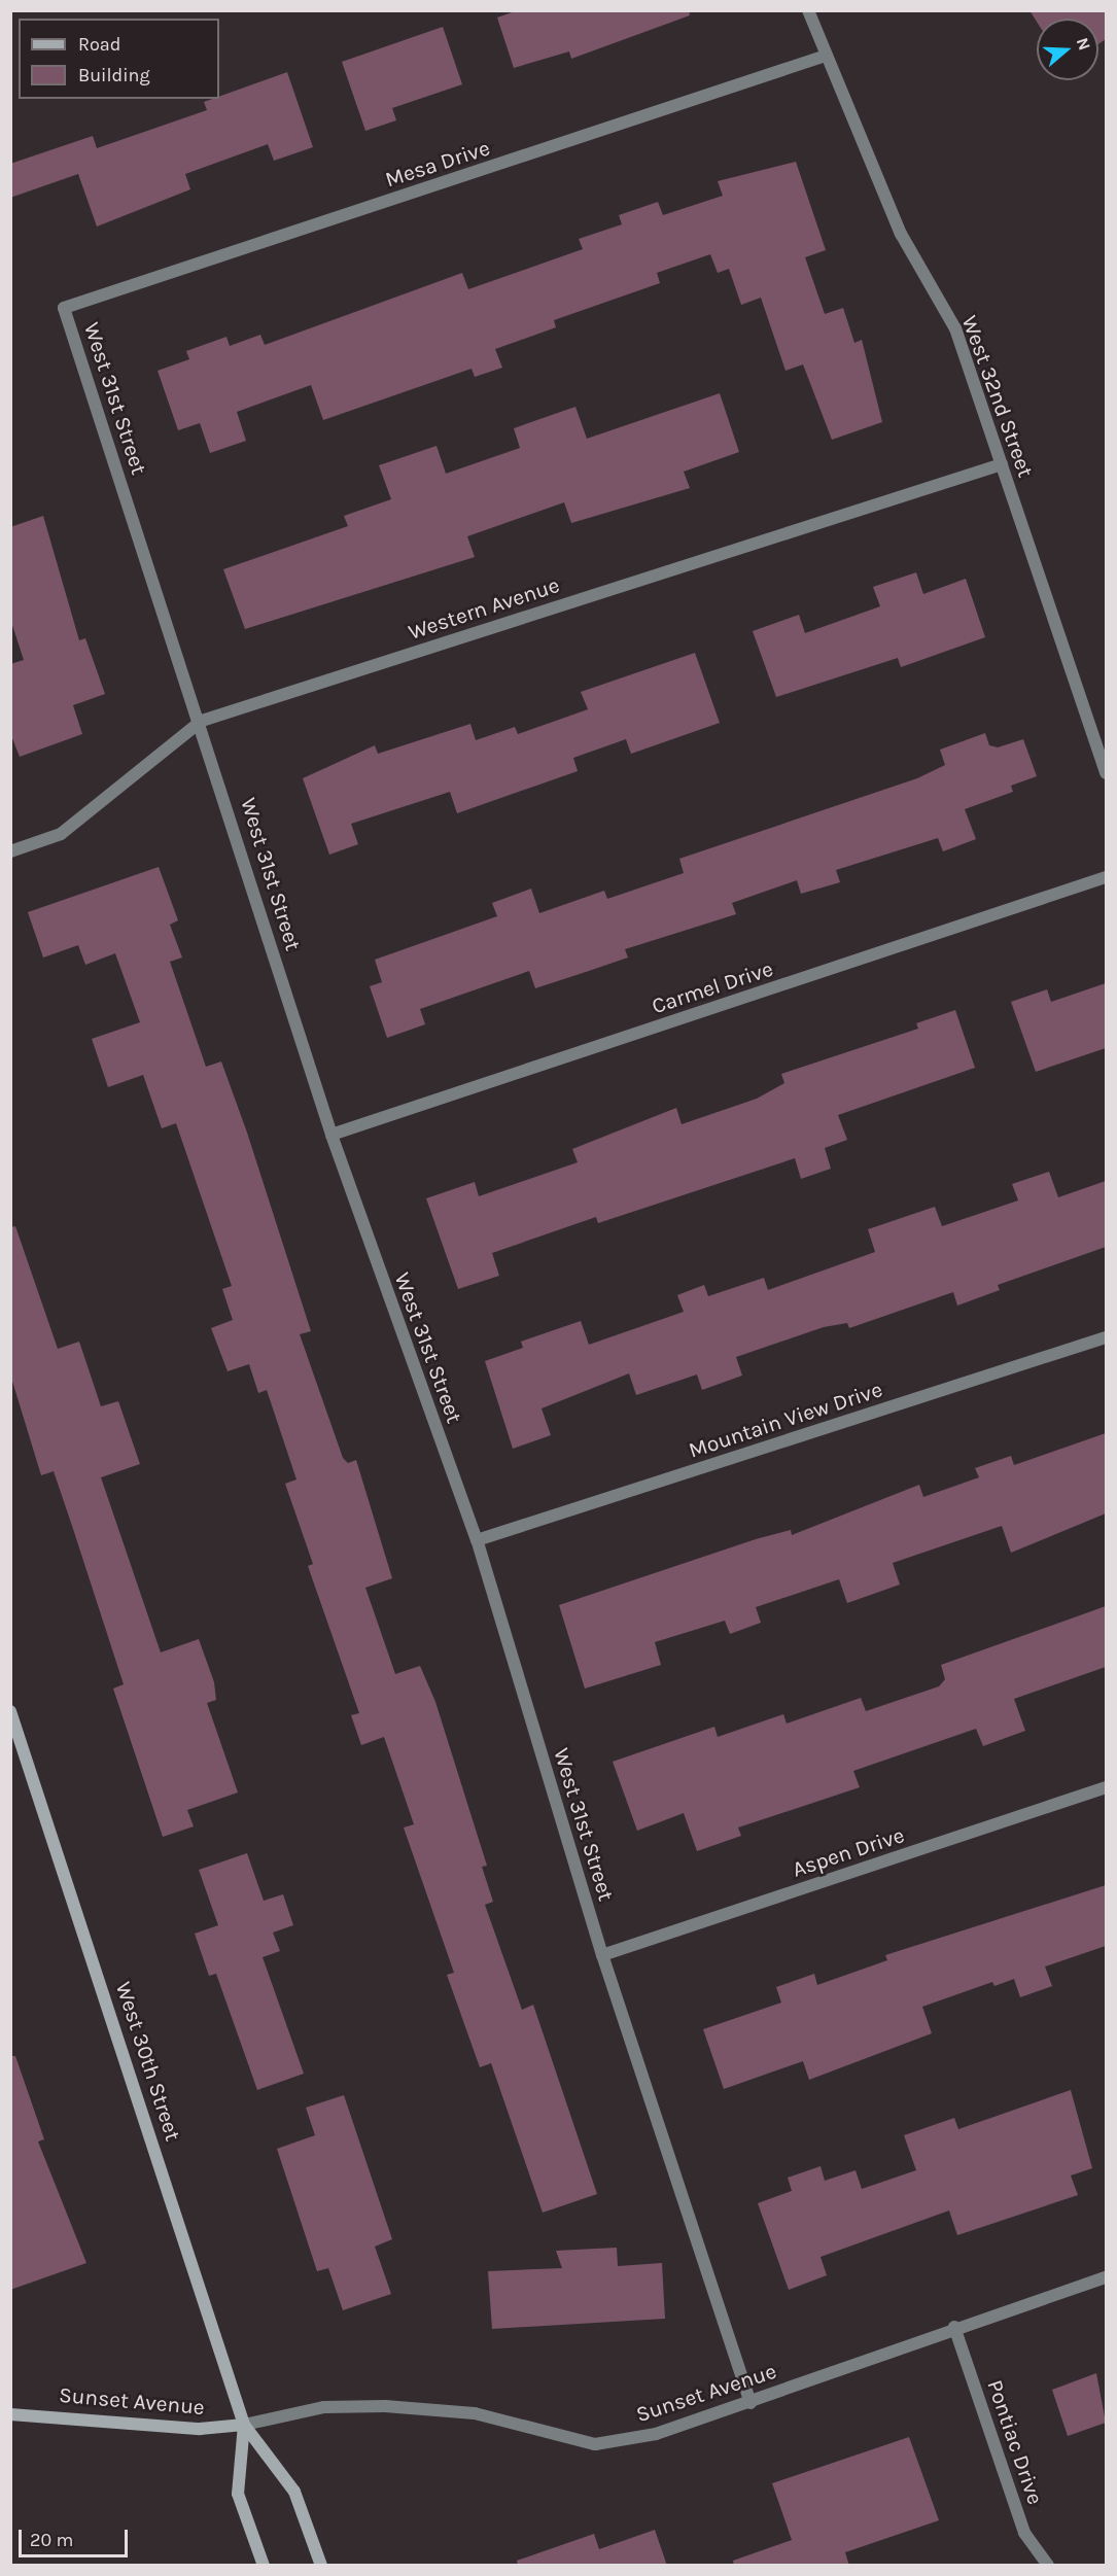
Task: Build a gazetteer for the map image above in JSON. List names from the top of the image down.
{
  "streets": {
    "main road": ["West 30th Street", "Sunset Avenue"],
    "street": [
      "Mesa Drive",
      "West 32nd Street",
      "West 31st Street",
      "Western Avenue",
      "Carmel Drive",
      "Mountain View Drive",
      "Aspen Drive",
      "Pontiac Drive"
    ]
  },
  "crossings": [
    ["Mesa Drive", "West 32nd Street"],
    ["Mesa Drive", "West 31st Street"],
    ["West 32nd Street", "Western Avenue"],
    ["West 31st Street", "Western Avenue"],
    ["West 31st Street", "Carmel Drive"],
    ["West 31st Street", "Mountain View Drive"],
    ["West 31st Street", "Aspen Drive"],
    ["West 31st Street", "Sunset Avenue"],
    ["West 30th Street", "Sunset Avenue"],
    ["Sunset Avenue", "Pontiac Drive"]
  ],
  "legend": ["Road", "Building"],
  "scale_bar": "20 m",
  "north": "right"
}
